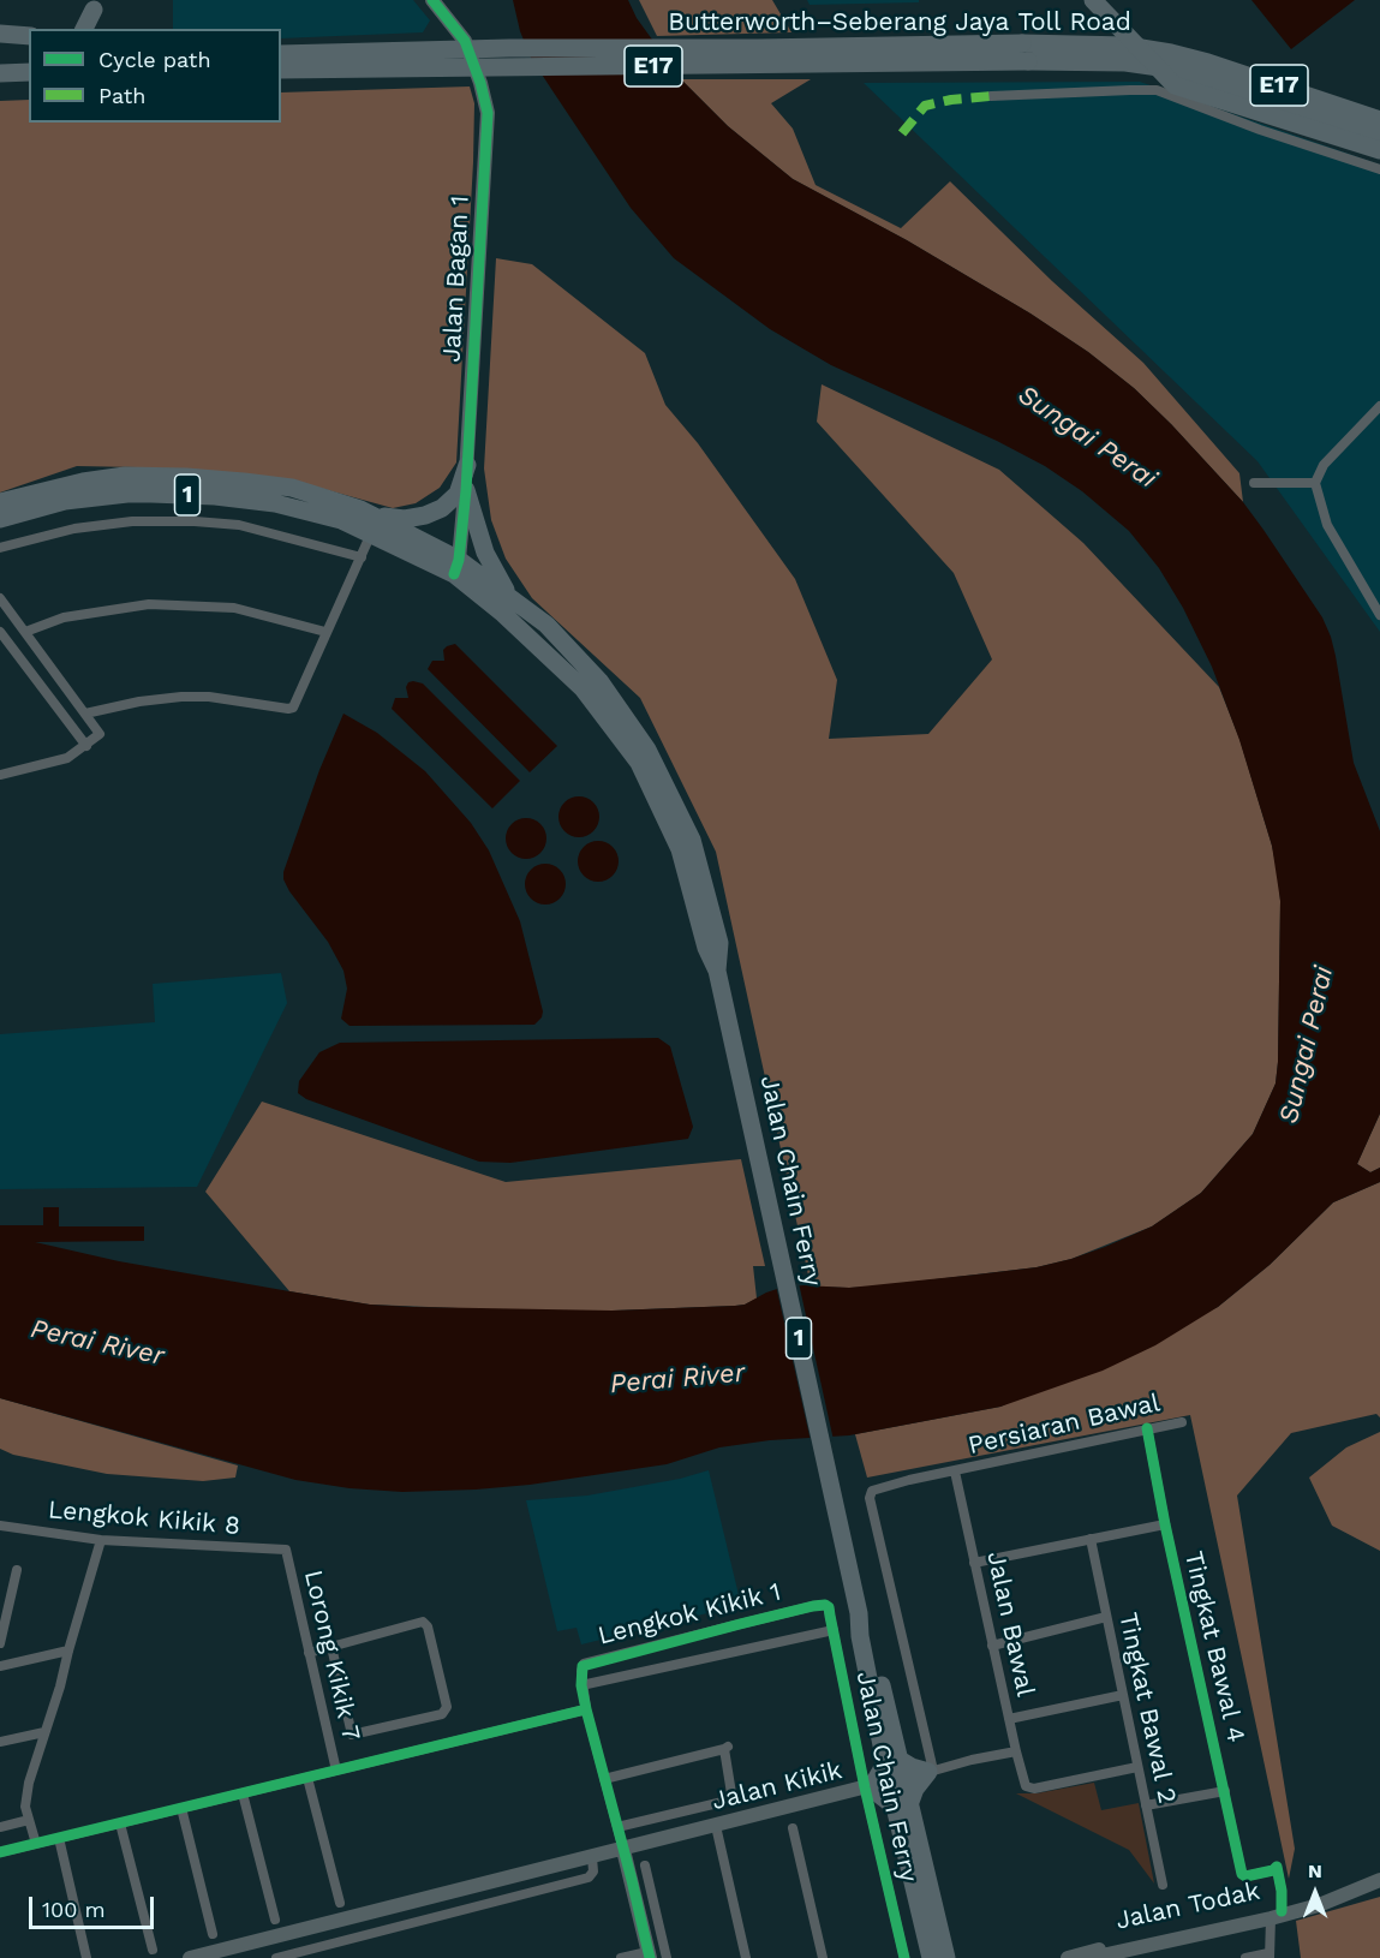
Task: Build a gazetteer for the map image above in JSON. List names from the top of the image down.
{
  "streets": {
    "highway": [
      "Butterworth–Seberang Jaya Toll Road",
      "E17",
      "1",
      "Jalan Chain Ferry"
    ],
    "street": [
      "Jalan Bagan 1",
      "Persiaran Bawal",
      "Lengkok Kikik 8",
      "Lengkok Kikik 1",
      "Jalan Bawal",
      "Tingkat Bawal 4",
      "Lorong Kikik 7",
      "Tingkat Bawal 2",
      "Jalan Kikik",
      "Jalan Todak"
    ]
  },
  "crossings": [
    ["Jalan Bagan 1", "Jalan Chain Ferry"],
    ["Jalan Chain Ferry", "Persiaran Bawal"],
    ["Jalan Chain Ferry", "Lengkok Kikik 1"],
    ["Jalan Chain Ferry", "Jalan Bawal"],
    ["Jalan Chain Ferry", "Jalan Kikik"],
    ["Persiaran Bawal", "Jalan Bawal"],
    ["Persiaran Bawal", "Tingkat Bawal 4"],
    ["Lengkok Kikik 8", "Lorong Kikik 7"],
    ["Jalan Bawal", "Tingkat Bawal 2"],
    ["Tingkat Bawal 4", "Jalan Todak"]
  ],
  "water": ["Sungai Perai", "Perai River"],
  "legend": ["Cycle path", "Path"],
  "scale_bar": "100 m",
  "north": "top"
}
